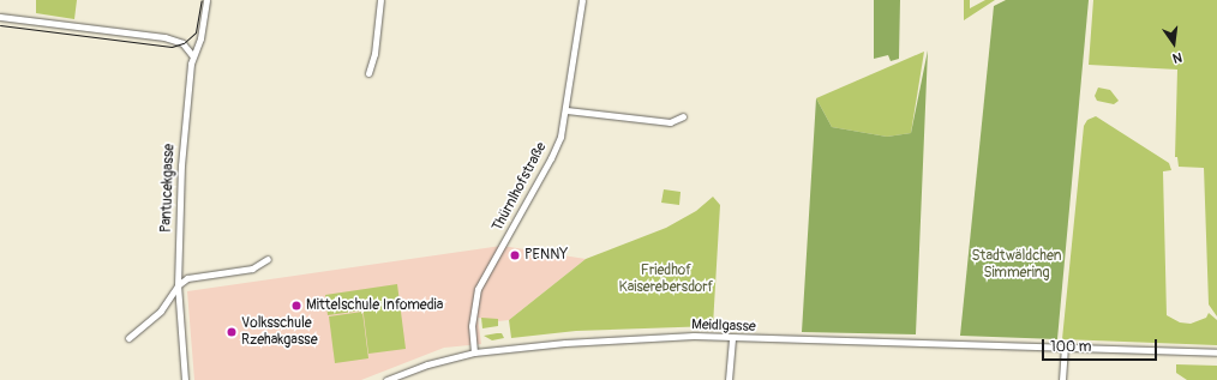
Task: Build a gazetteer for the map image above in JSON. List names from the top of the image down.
{
  "streets": {
    "street": ["Thürnlhofstraße", "Pantucekgasse", "Meidlgasse"]
  },
  "crossings": [
    ["Thürnlhofstraße", "Meidlgasse"]
  ],
  "parks": ["Stadtwäldchen Simmering", "Friedhof Kaiserebersdorf"],
  "places": ["PENNY", "Mittelschule Infomedia", "Volksschule Rzehakgasse"],
  "scale_bar": "100 m",
  "north": "bottom"
}
